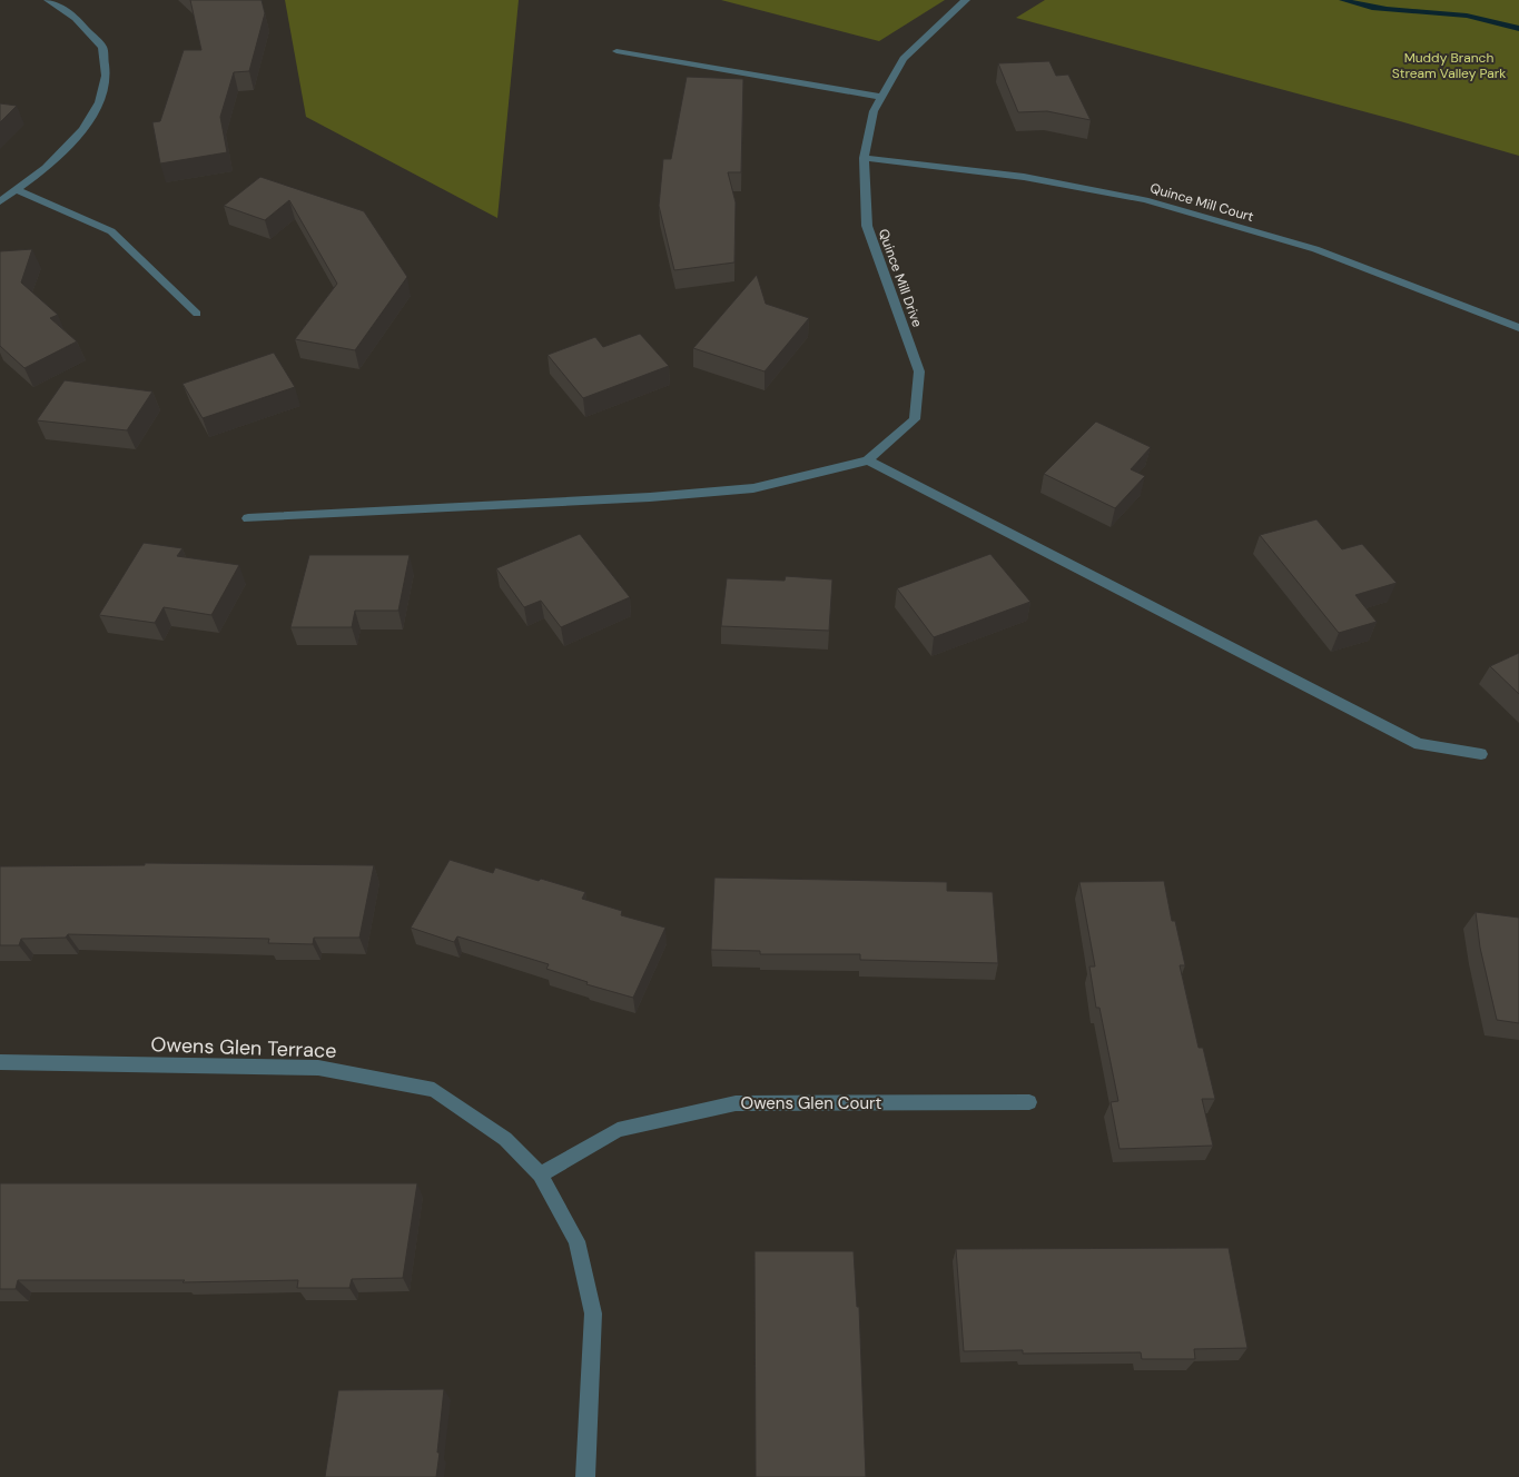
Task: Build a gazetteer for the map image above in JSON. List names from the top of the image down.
{
  "streets": {
    "street": [
      "Quince Mill Court",
      "Quince Mill Drive",
      "Owens Glen Terrace",
      "Owens Glen Court"
    ]
  },
  "crossings": [
    ["Quince Mill Court", "Quince Mill Drive"],
    ["Owens Glen Terrace", "Owens Glen Court"]
  ],
  "parks": ["Muddy Branch Stream Valley Park"]
}
